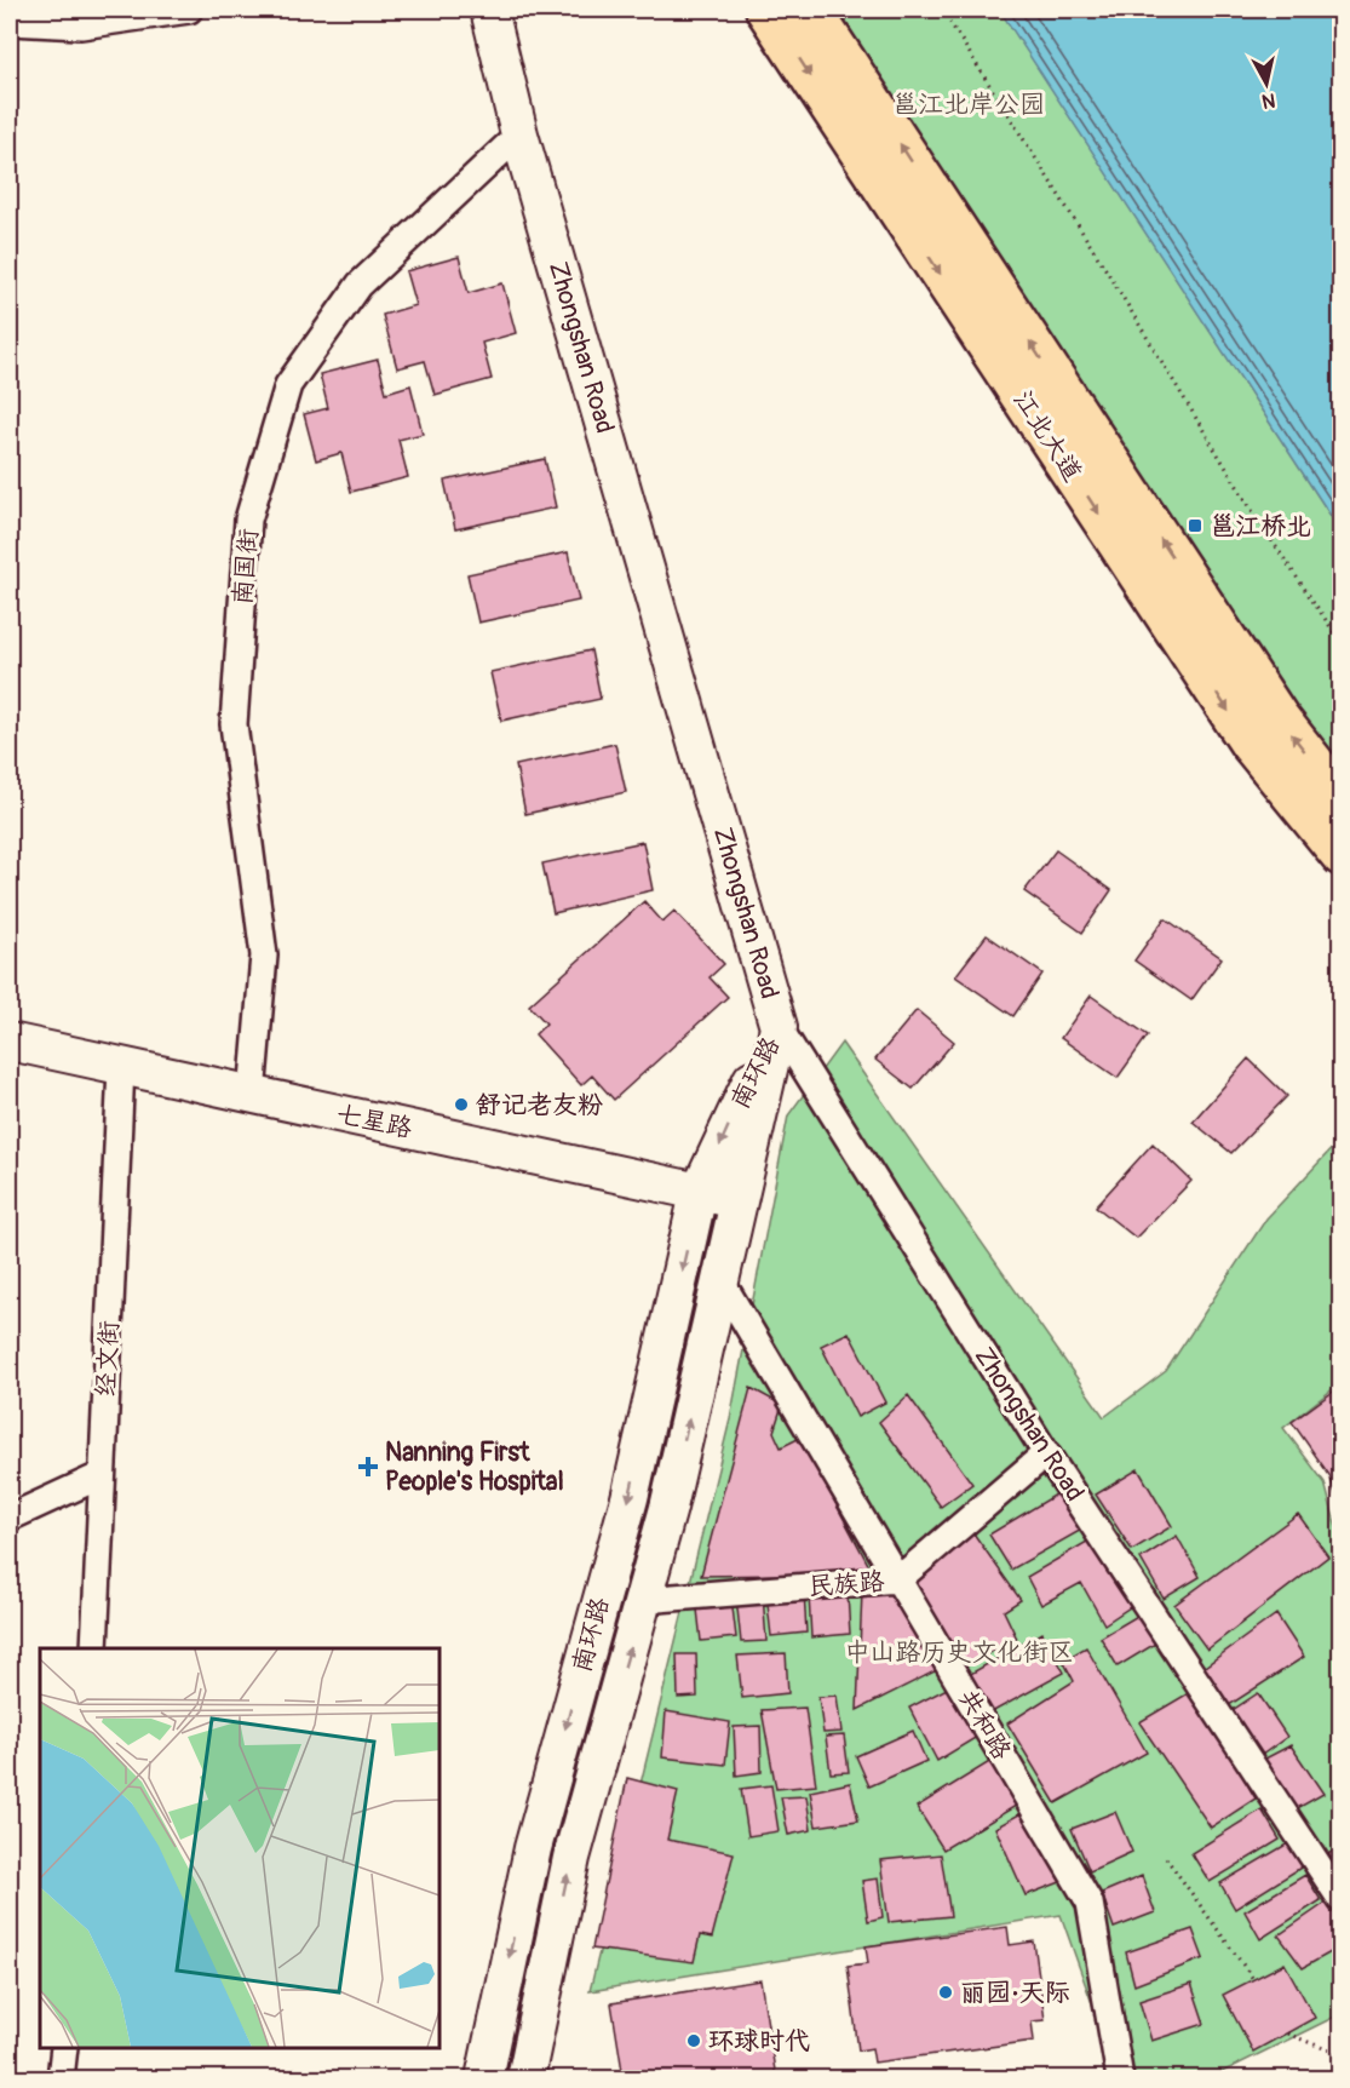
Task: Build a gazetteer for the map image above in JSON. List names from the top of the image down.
{
  "streets": {
    "main road": [
      "Zhongshan Road",
      "江北大道",
      "南环路",
      "七星路"
    ],
    "street": [
      "南国街",
      "经文街",
      "民族路",
      "共和路"
    ]
  },
  "crossings": [
    ["Zhongshan Road", "南国街"],
    ["Zhongshan Road", "南环路"],
    ["Zhongshan Road", "民族路"],
    ["南国街", "七星路"],
    ["南环路", "七星路"],
    ["南环路", "民族路"],
    ["南环路", "共和路"],
    ["七星路", "经文街"],
    ["民族路", "共和路"]
  ],
  "parks": ["邕江北岸公园", "中山路历史文化街区"],
  "places": {
    "transit": ["邕江桥北"],
    "other": ["舒记老友粉", "丽园·天际", "环球时代"],
    "health": ["Nanning First People's Hospital"]
  },
  "north": "bottom"
}
